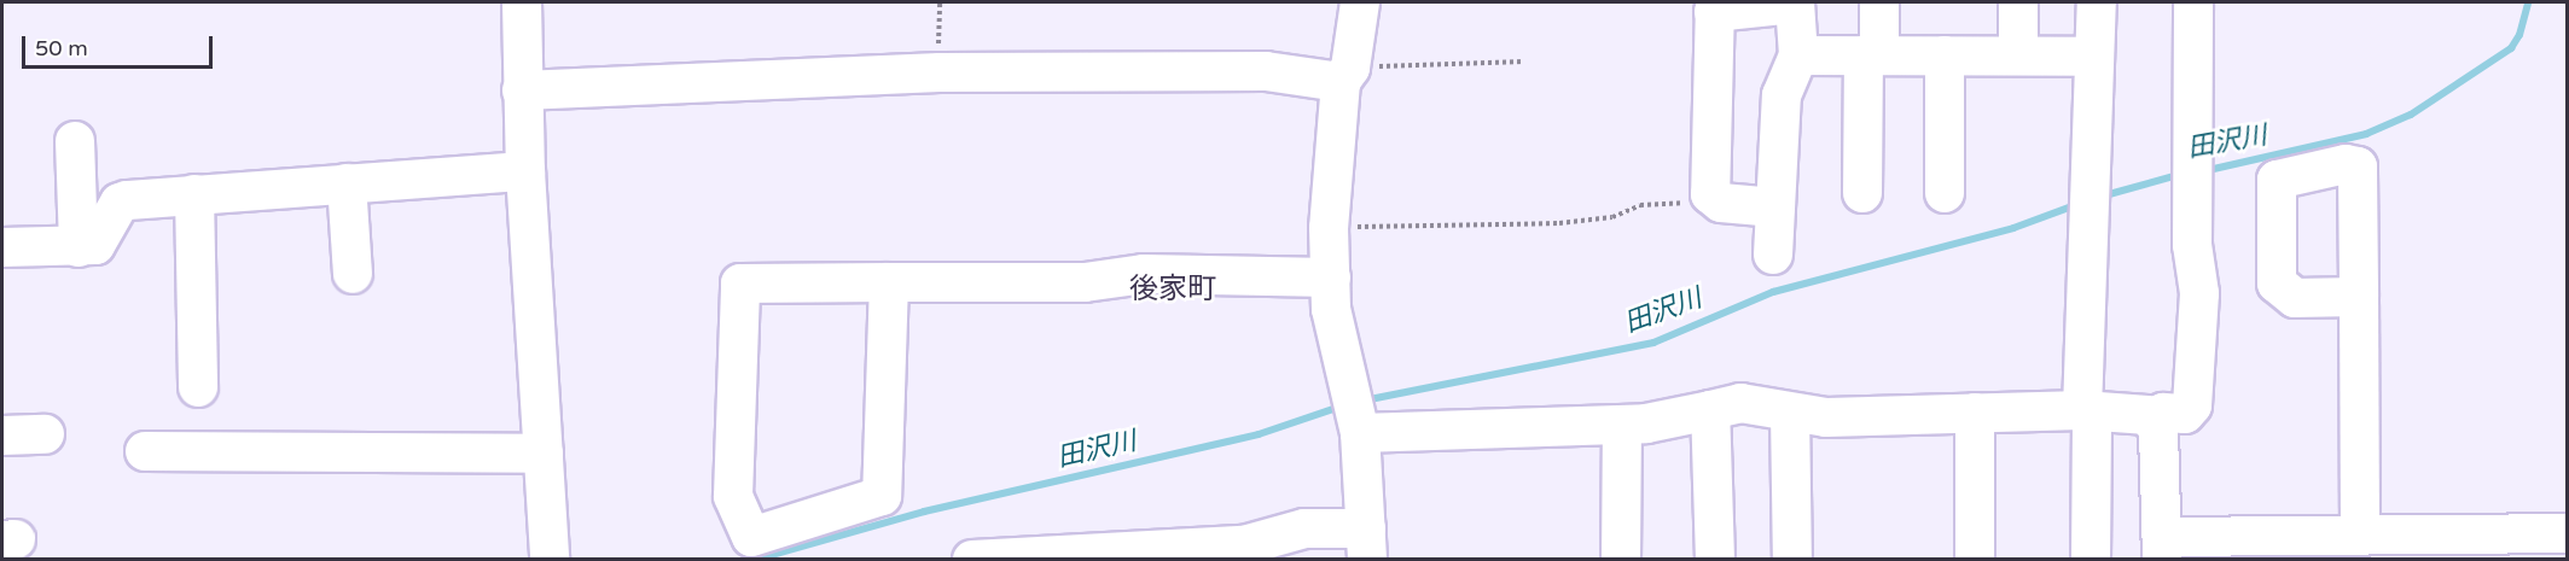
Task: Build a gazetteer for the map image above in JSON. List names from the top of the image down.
{
  "districts": ["後家町"],
  "water": ["田沢川"],
  "scale_bar": "50 m"
}
